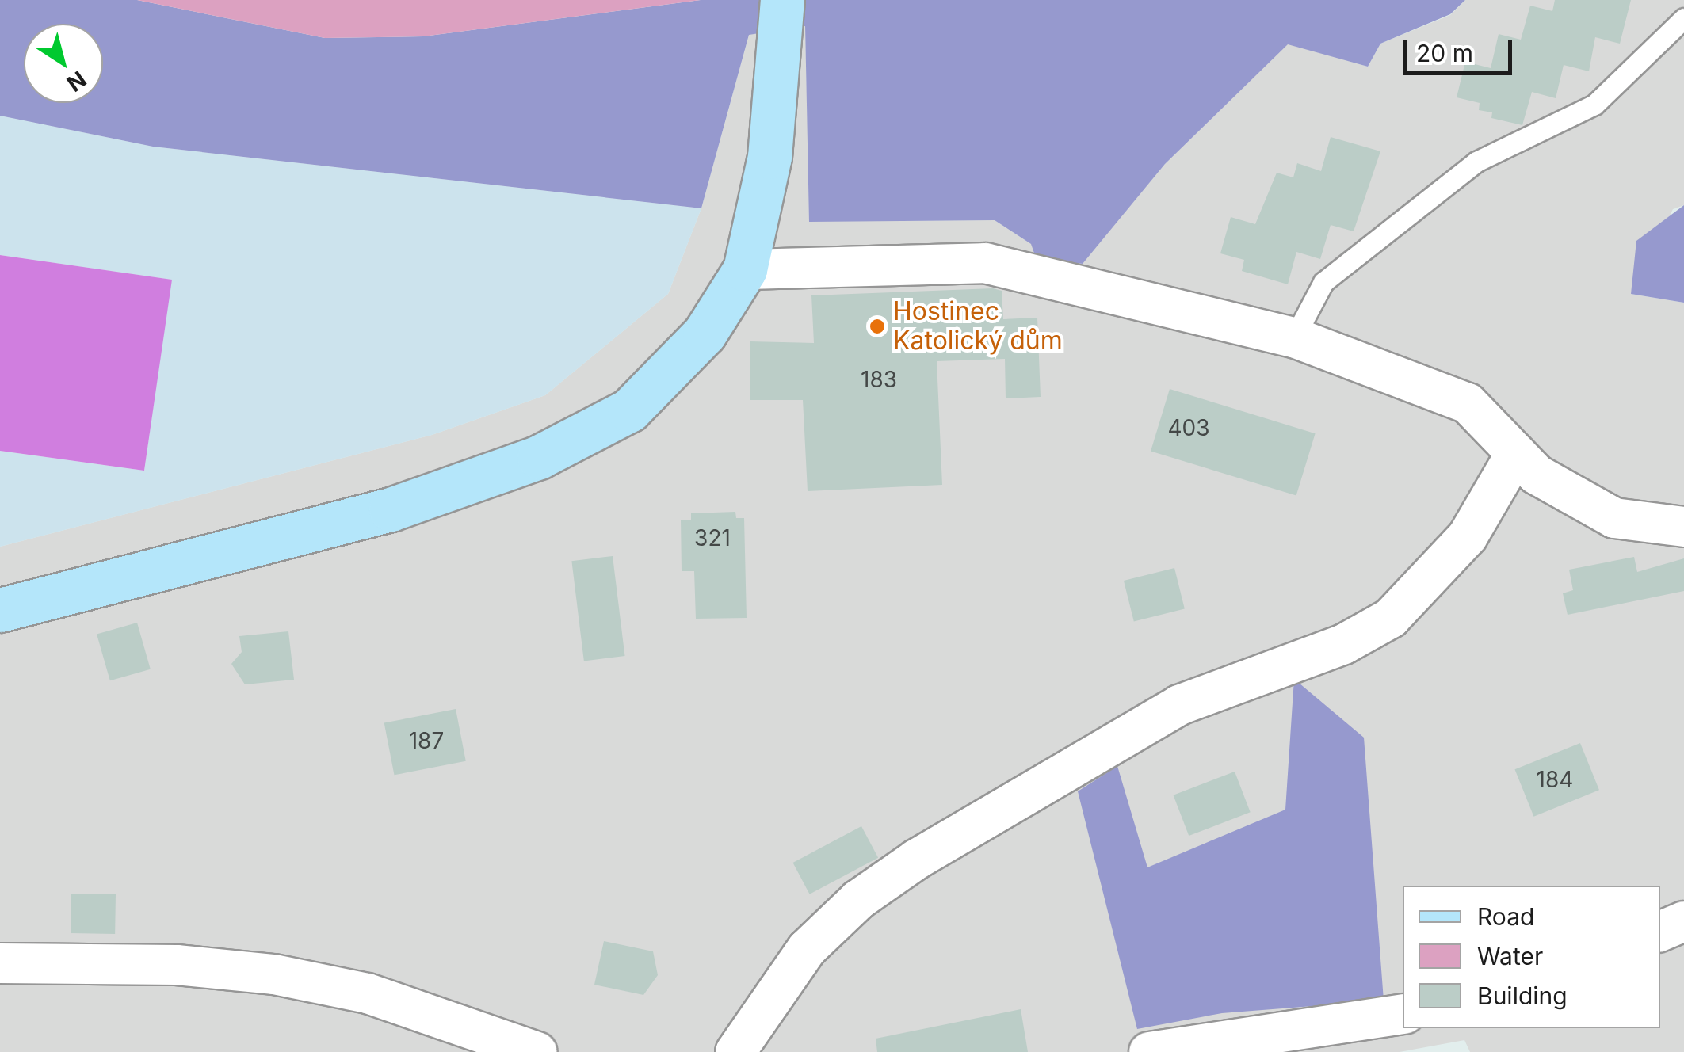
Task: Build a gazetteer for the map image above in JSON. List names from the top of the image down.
{
  "places": ["Hostinec Katolický dům"],
  "house_numbers": [
    "183",
    "403",
    "321",
    "187",
    "184"
  ],
  "legend": ["Road", "Water", "Building"],
  "scale_bar": "20 m",
  "north": "bottom right"
}
